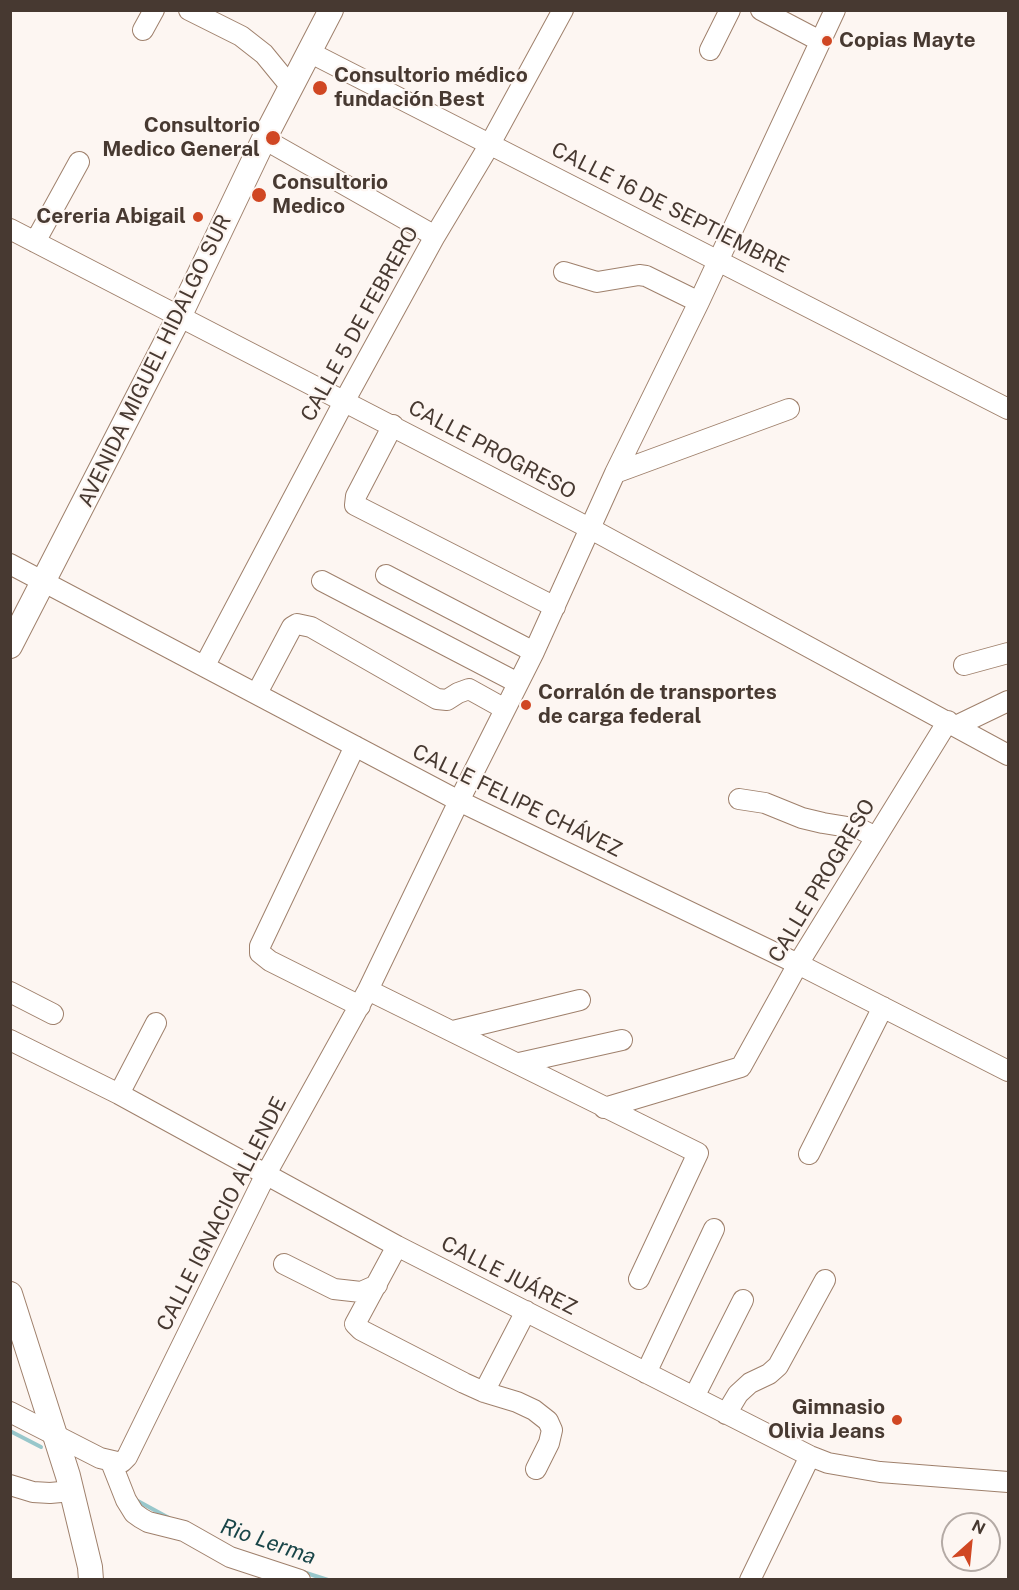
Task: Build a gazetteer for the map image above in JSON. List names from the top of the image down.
{
  "streets": {
    "main road": ["AVENIDA MIGUEL HIDALGO SUR"],
    "street": [
      "CALLE 16 DE SEPTIEMBRE",
      "CALLE 5 DE FEBRERO",
      "CALLE PROGRESO",
      "CALLE FELIPE CHÁVEZ",
      "CALLE IGNACIO ALLENDE",
      "CALLE JUÁREZ"
    ]
  },
  "crossings": [
    ["CALLE 16 DE SEPTIEMBRE", "CALLE 5 DE FEBRERO"],
    ["CALLE 16 DE SEPTIEMBRE", "AVENIDA MIGUEL HIDALGO SUR"],
    ["CALLE 16 DE SEPTIEMBRE", "CALLE IGNACIO ALLENDE"],
    ["CALLE 5 DE FEBRERO", "CALLE PROGRESO"],
    ["CALLE 5 DE FEBRERO", "CALLE FELIPE CHÁVEZ"],
    ["AVENIDA MIGUEL HIDALGO SUR", "CALLE PROGRESO"],
    ["AVENIDA MIGUEL HIDALGO SUR", "CALLE FELIPE CHÁVEZ"],
    ["CALLE PROGRESO", "CALLE FELIPE CHÁVEZ"],
    ["CALLE PROGRESO", "CALLE IGNACIO ALLENDE"],
    ["CALLE FELIPE CHÁVEZ", "CALLE IGNACIO ALLENDE"],
    ["CALLE IGNACIO ALLENDE", "CALLE JUÁREZ"]
  ],
  "water": ["Rio Lerma"],
  "places": [
    "Copias Mayte",
    "Consultorio médico fundación Best",
    "Consultorio Medico General",
    "Consultorio Medico",
    "Cereria Abigail",
    "Corralón de transportes de carga federal",
    "Gimnasio Olivia Jeans"
  ],
  "north": "top right"
}
